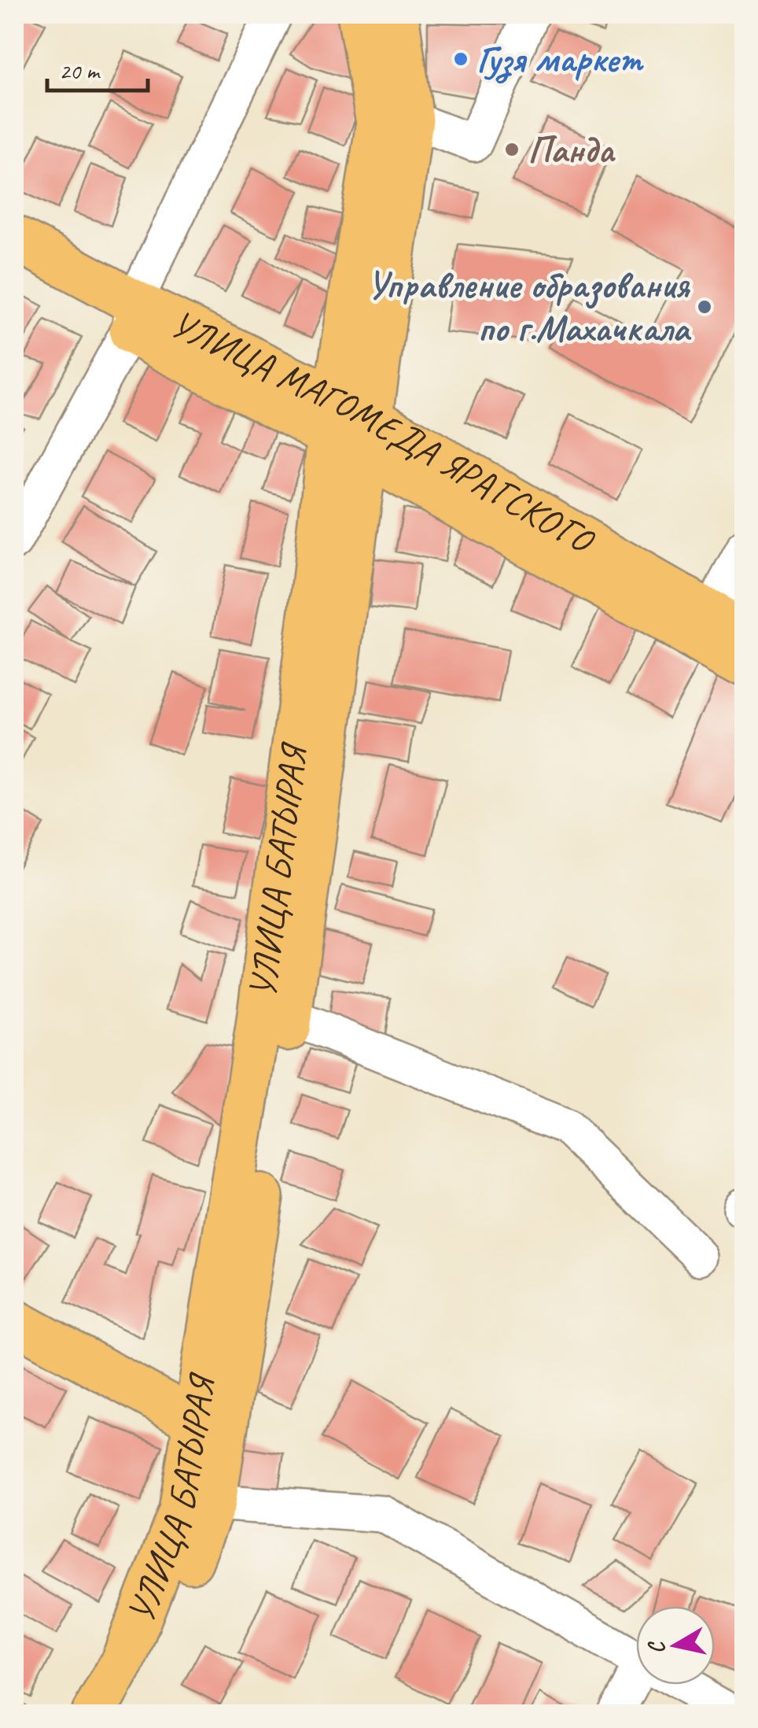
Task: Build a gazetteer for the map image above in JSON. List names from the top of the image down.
{
  "streets": {
    "main road": ["УЛИЦА МАГОМЕДА ЯРАГСКОГО", "УЛИЦА БАТЫРАЯ"]
  },
  "crossings": [
    ["УЛИЦА МАГОМЕДА ЯРАГСКОГО", "УЛИЦА БАТЫРАЯ"]
  ],
  "places": ["Гузя маркет", "Панда", "Управление образования по г.Махачкала"],
  "scale_bar": "20 m",
  "north": "left"
}
